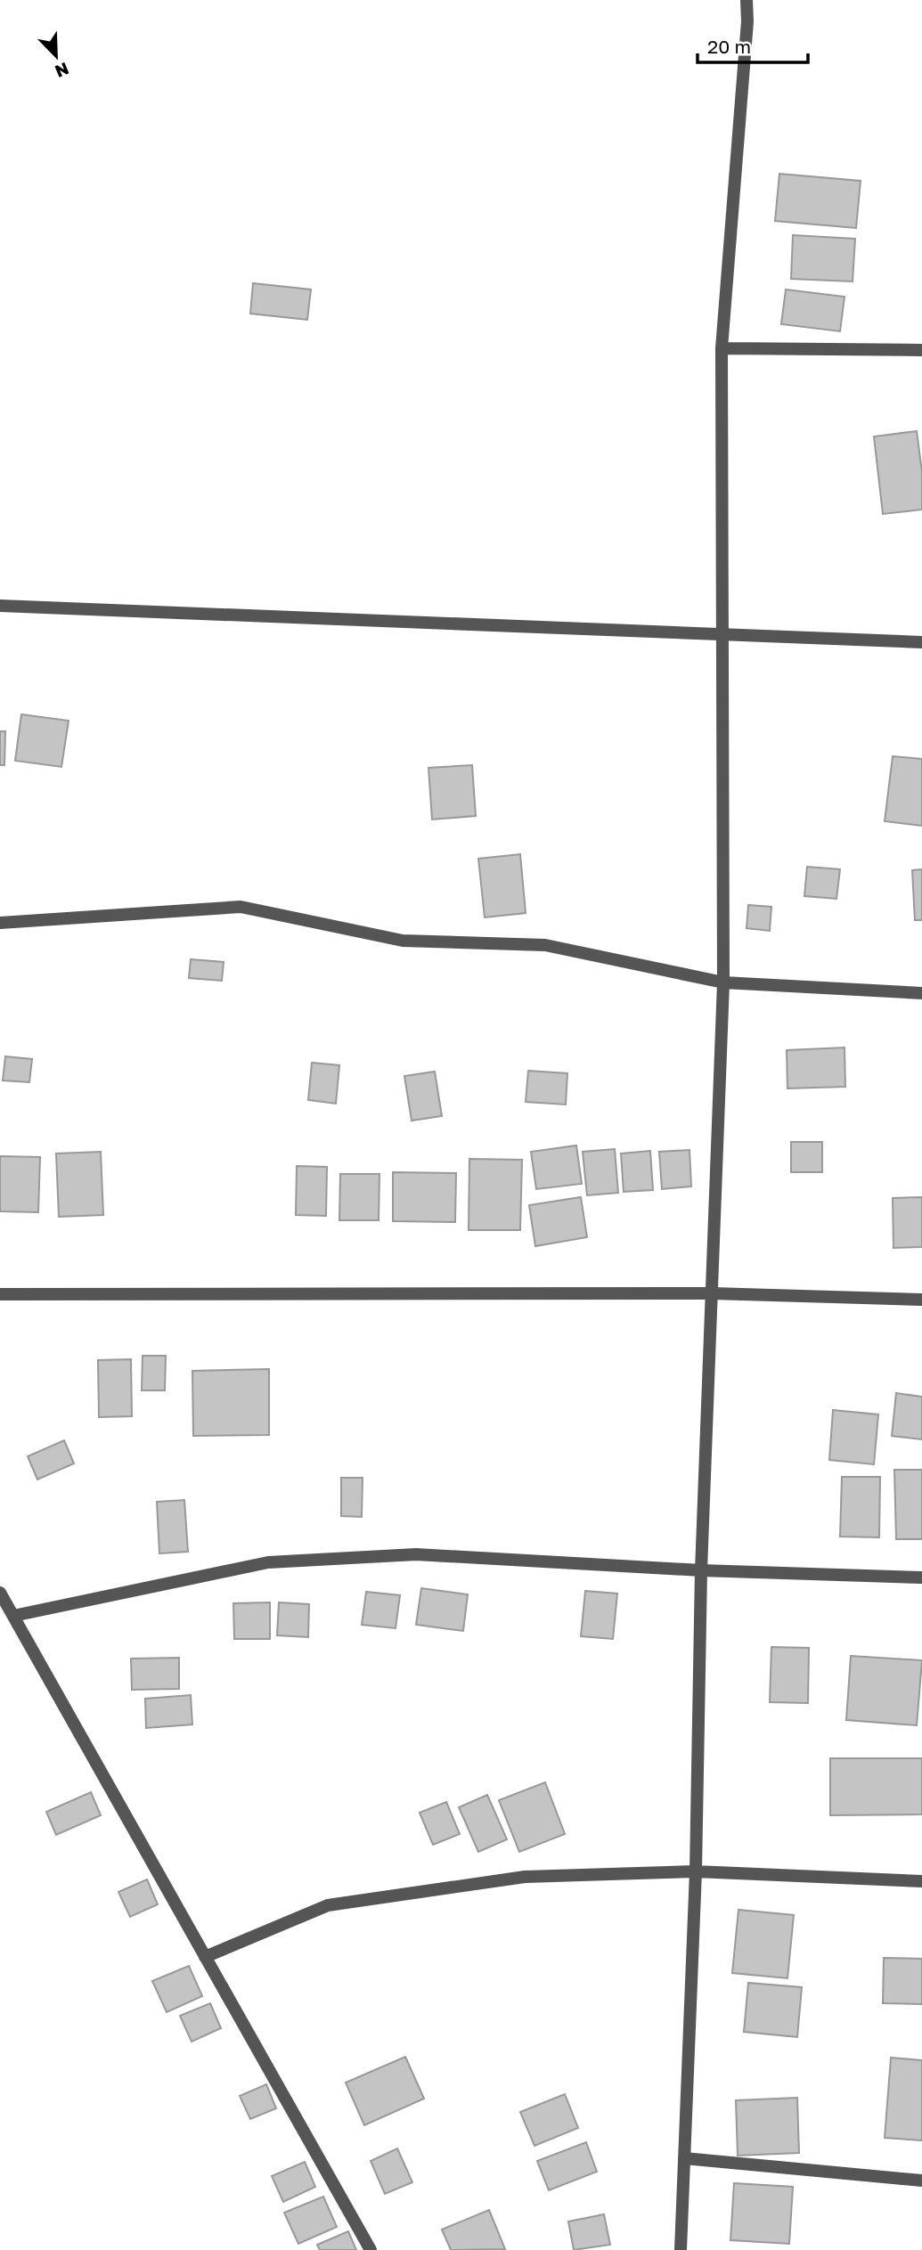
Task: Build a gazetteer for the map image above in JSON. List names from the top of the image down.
{
  "scale_bar": "20 m",
  "north": "bottom right"
}
